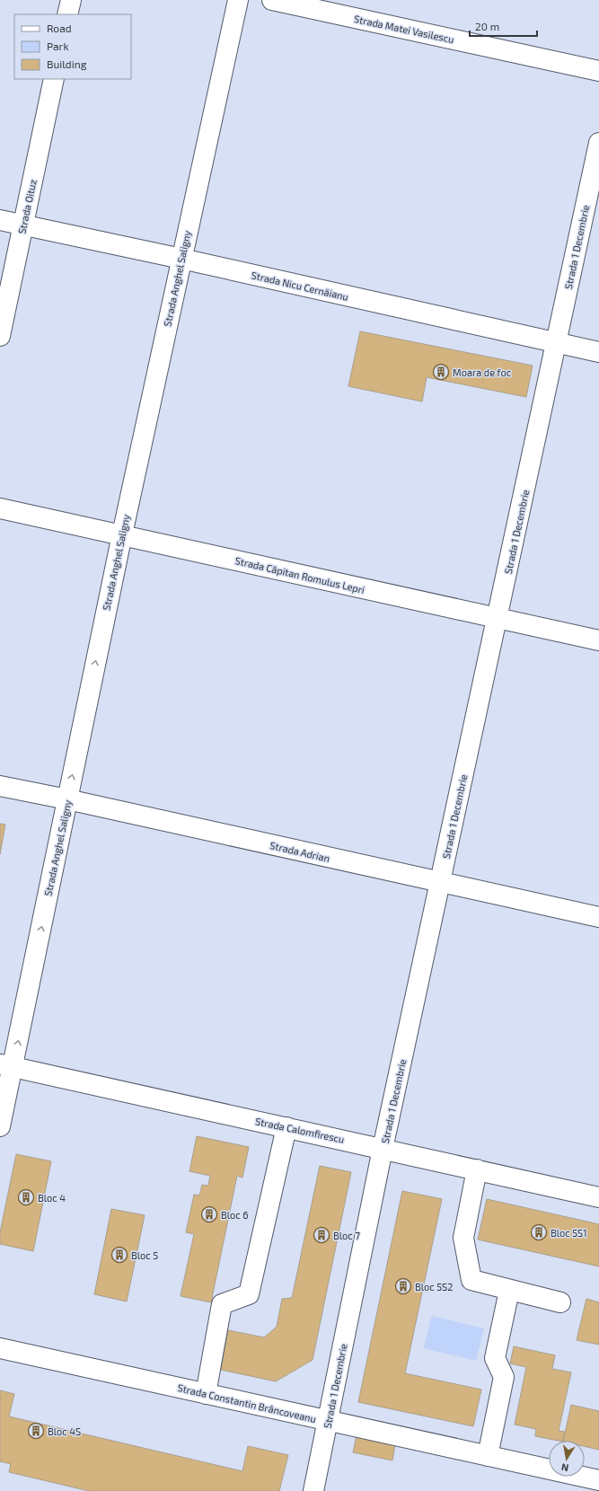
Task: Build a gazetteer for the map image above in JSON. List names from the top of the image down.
{
  "streets": {
    "street": [
      "Strada Matei Vasilescu",
      "Strada Oituz",
      "Strada 1 Decembrie",
      "Strada Anghel Saligny",
      "Strada Nicu Cernăianu",
      "Strada Căpitan Romulus Lepri",
      "Strada Adrian",
      "Strada Calomfirescu",
      "Strada Constantin Brâncoveanu"
    ]
  },
  "crossings": [
    ["Strada Oituz", "Strada Nicu Cernăianu"],
    ["Strada 1 Decembrie", "Strada Nicu Cernăianu"],
    ["Strada 1 Decembrie", "Strada Căpitan Romulus Lepri"],
    ["Strada 1 Decembrie", "Strada Adrian"],
    ["Strada 1 Decembrie", "Strada Calomfirescu"],
    ["Strada 1 Decembrie", "Strada Constantin Brâncoveanu"],
    ["Strada Anghel Saligny", "Strada Nicu Cernăianu"],
    ["Strada Anghel Saligny", "Strada Căpitan Romulus Lepri"],
    ["Strada Anghel Saligny", "Strada Adrian"],
    ["Strada Anghel Saligny", "Strada Calomfirescu"]
  ],
  "one_way": ["Strada Anghel Saligny"],
  "places": {
    "building": [
      "Moara de foc",
      "Bloc 4",
      "Bloc 6",
      "Bloc 5S1",
      "Bloc 7",
      "Bloc 5",
      "Bloc 5S2",
      "Bloc 4S"
    ]
  },
  "legend": ["Road", "Park", "Building"],
  "scale_bar": "20 m",
  "north": "bottom"
}
